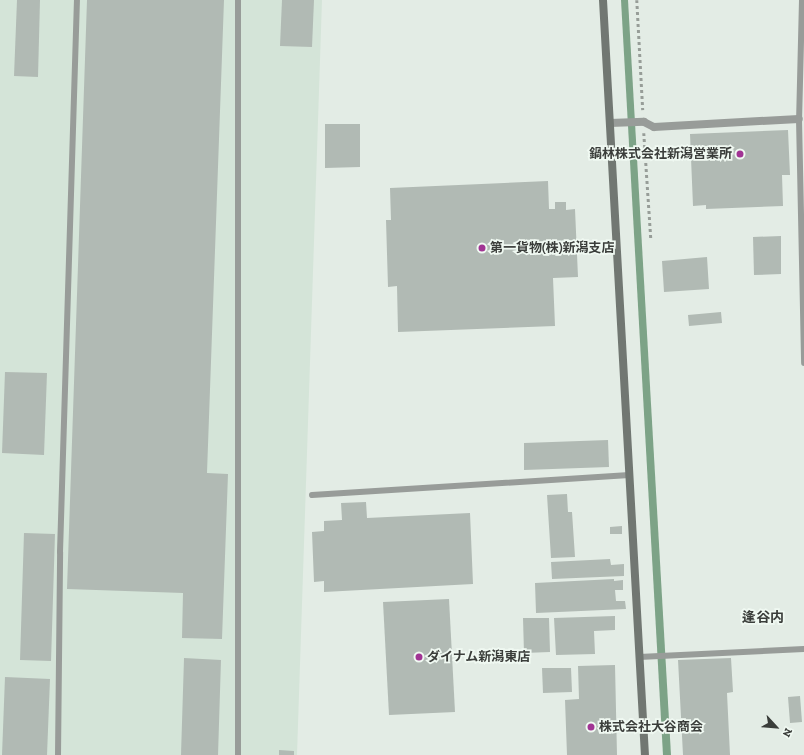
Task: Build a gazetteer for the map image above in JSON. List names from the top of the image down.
{
  "districts": ["逢谷内"],
  "places": [
    "鍋林株式会社新潟営業所",
    "第一貨物(株)新潟支店",
    "ダイナム新潟東店",
    "株式会社大谷商会"
  ],
  "north": "bottom right"
}
